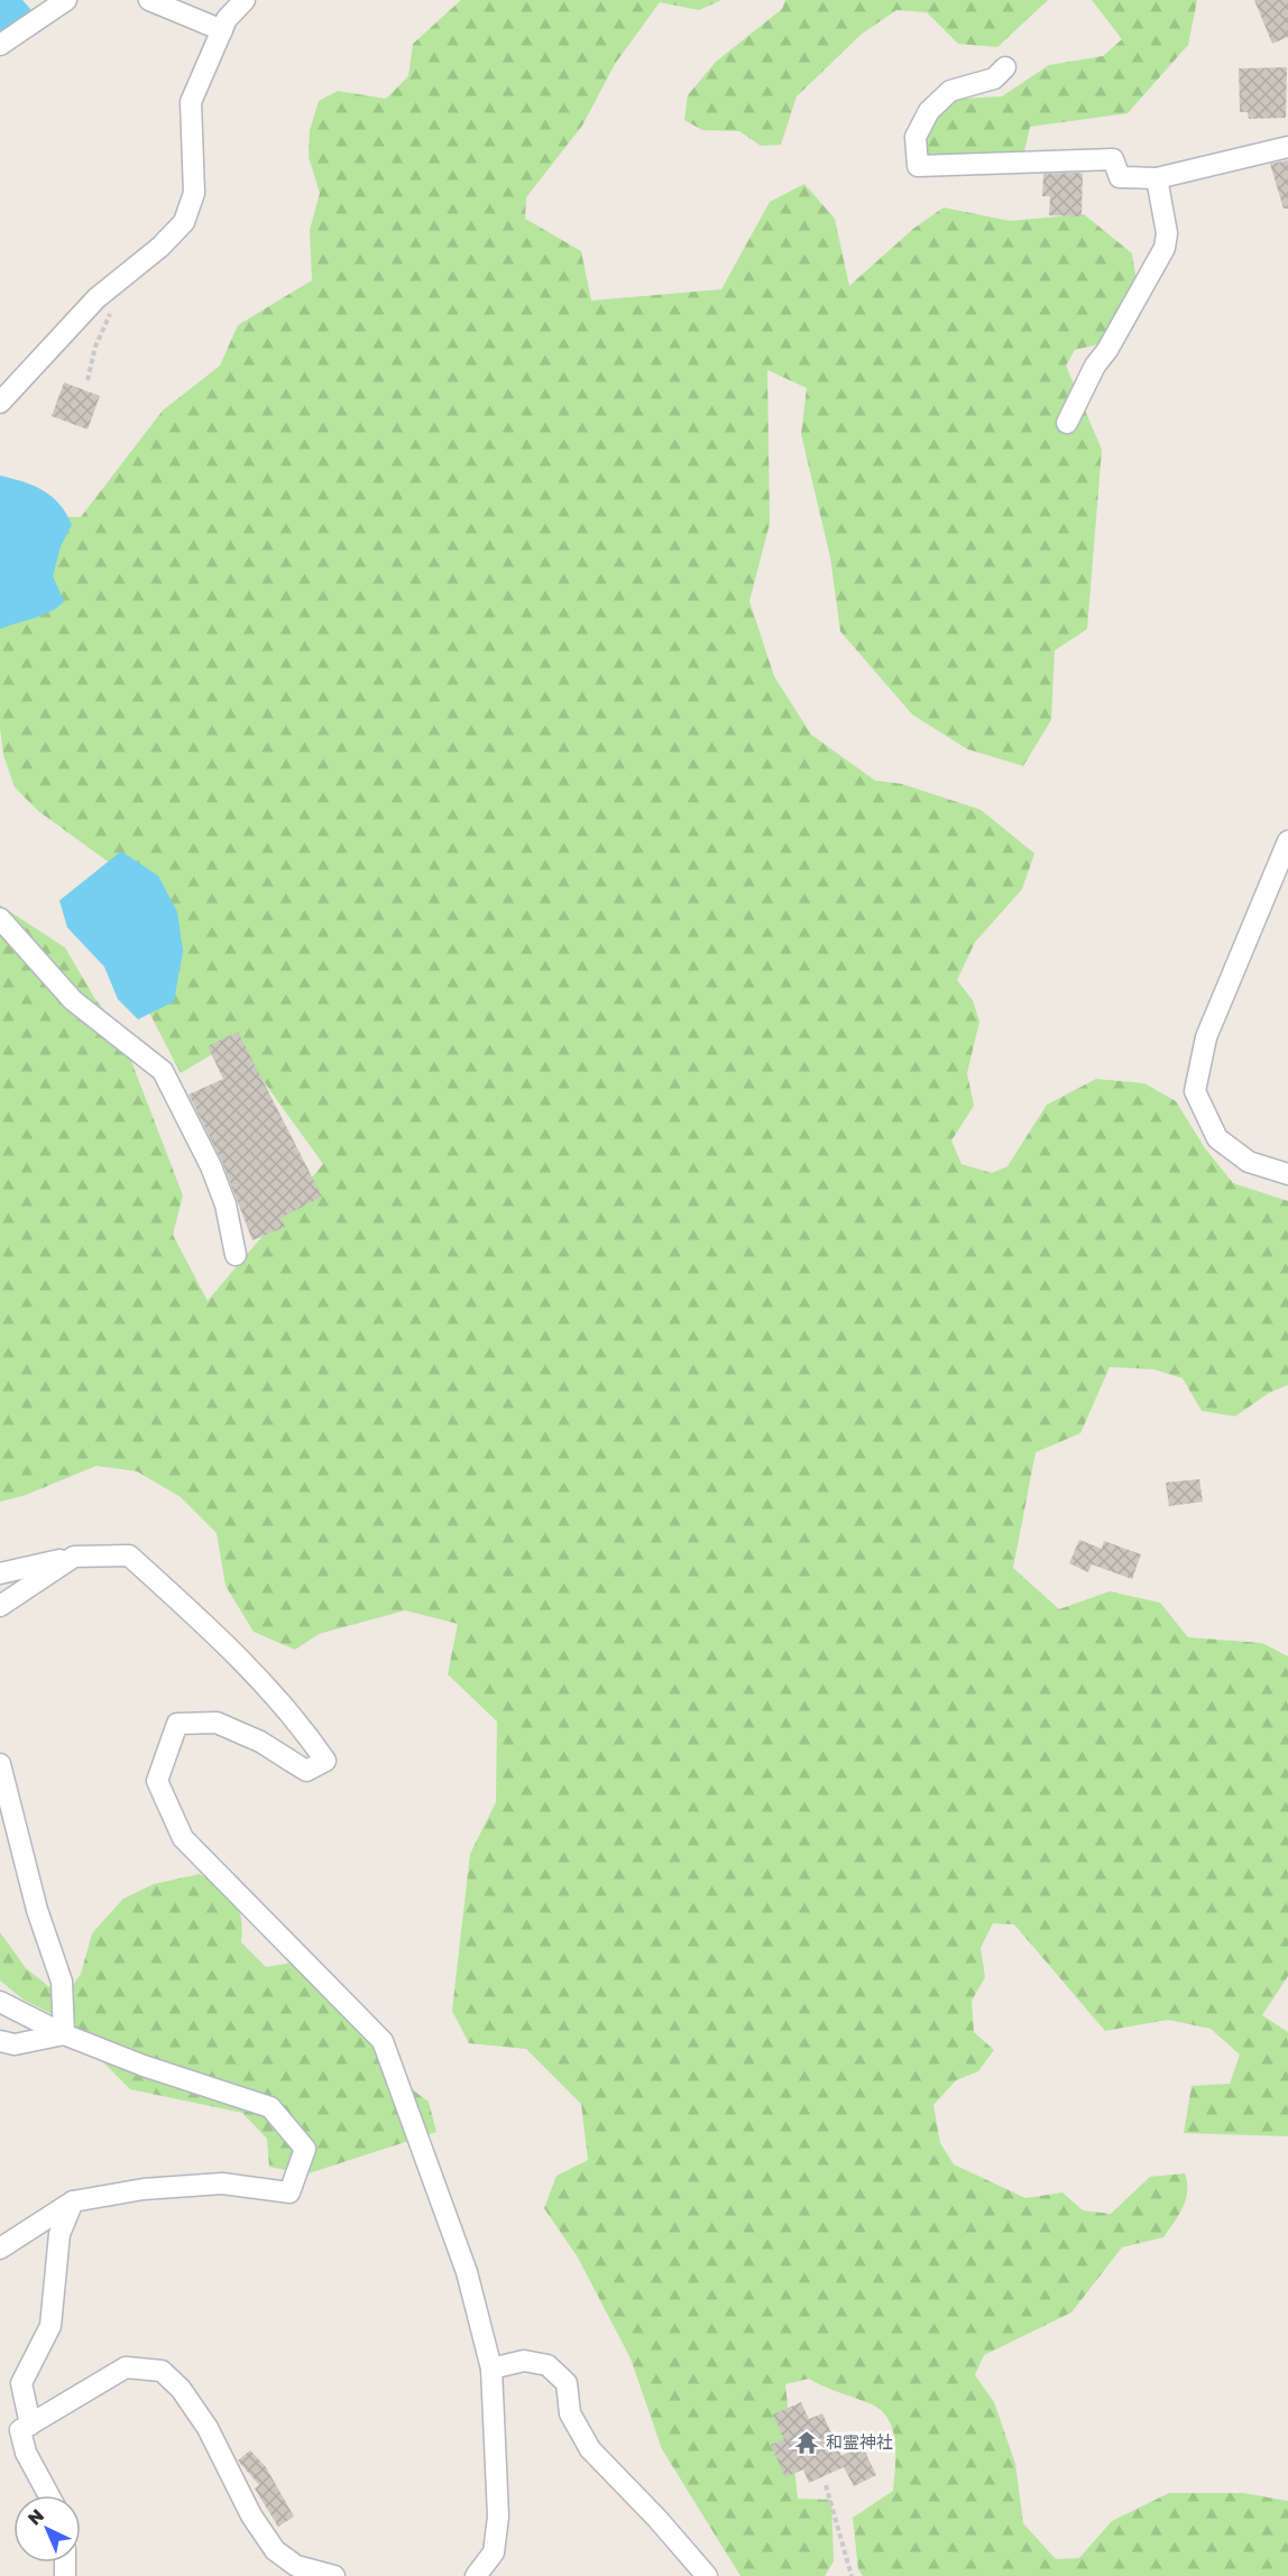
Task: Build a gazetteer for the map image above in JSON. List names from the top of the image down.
{
  "places": {
    "temple": ["和霊神社"]
  },
  "north": "top left"
}
